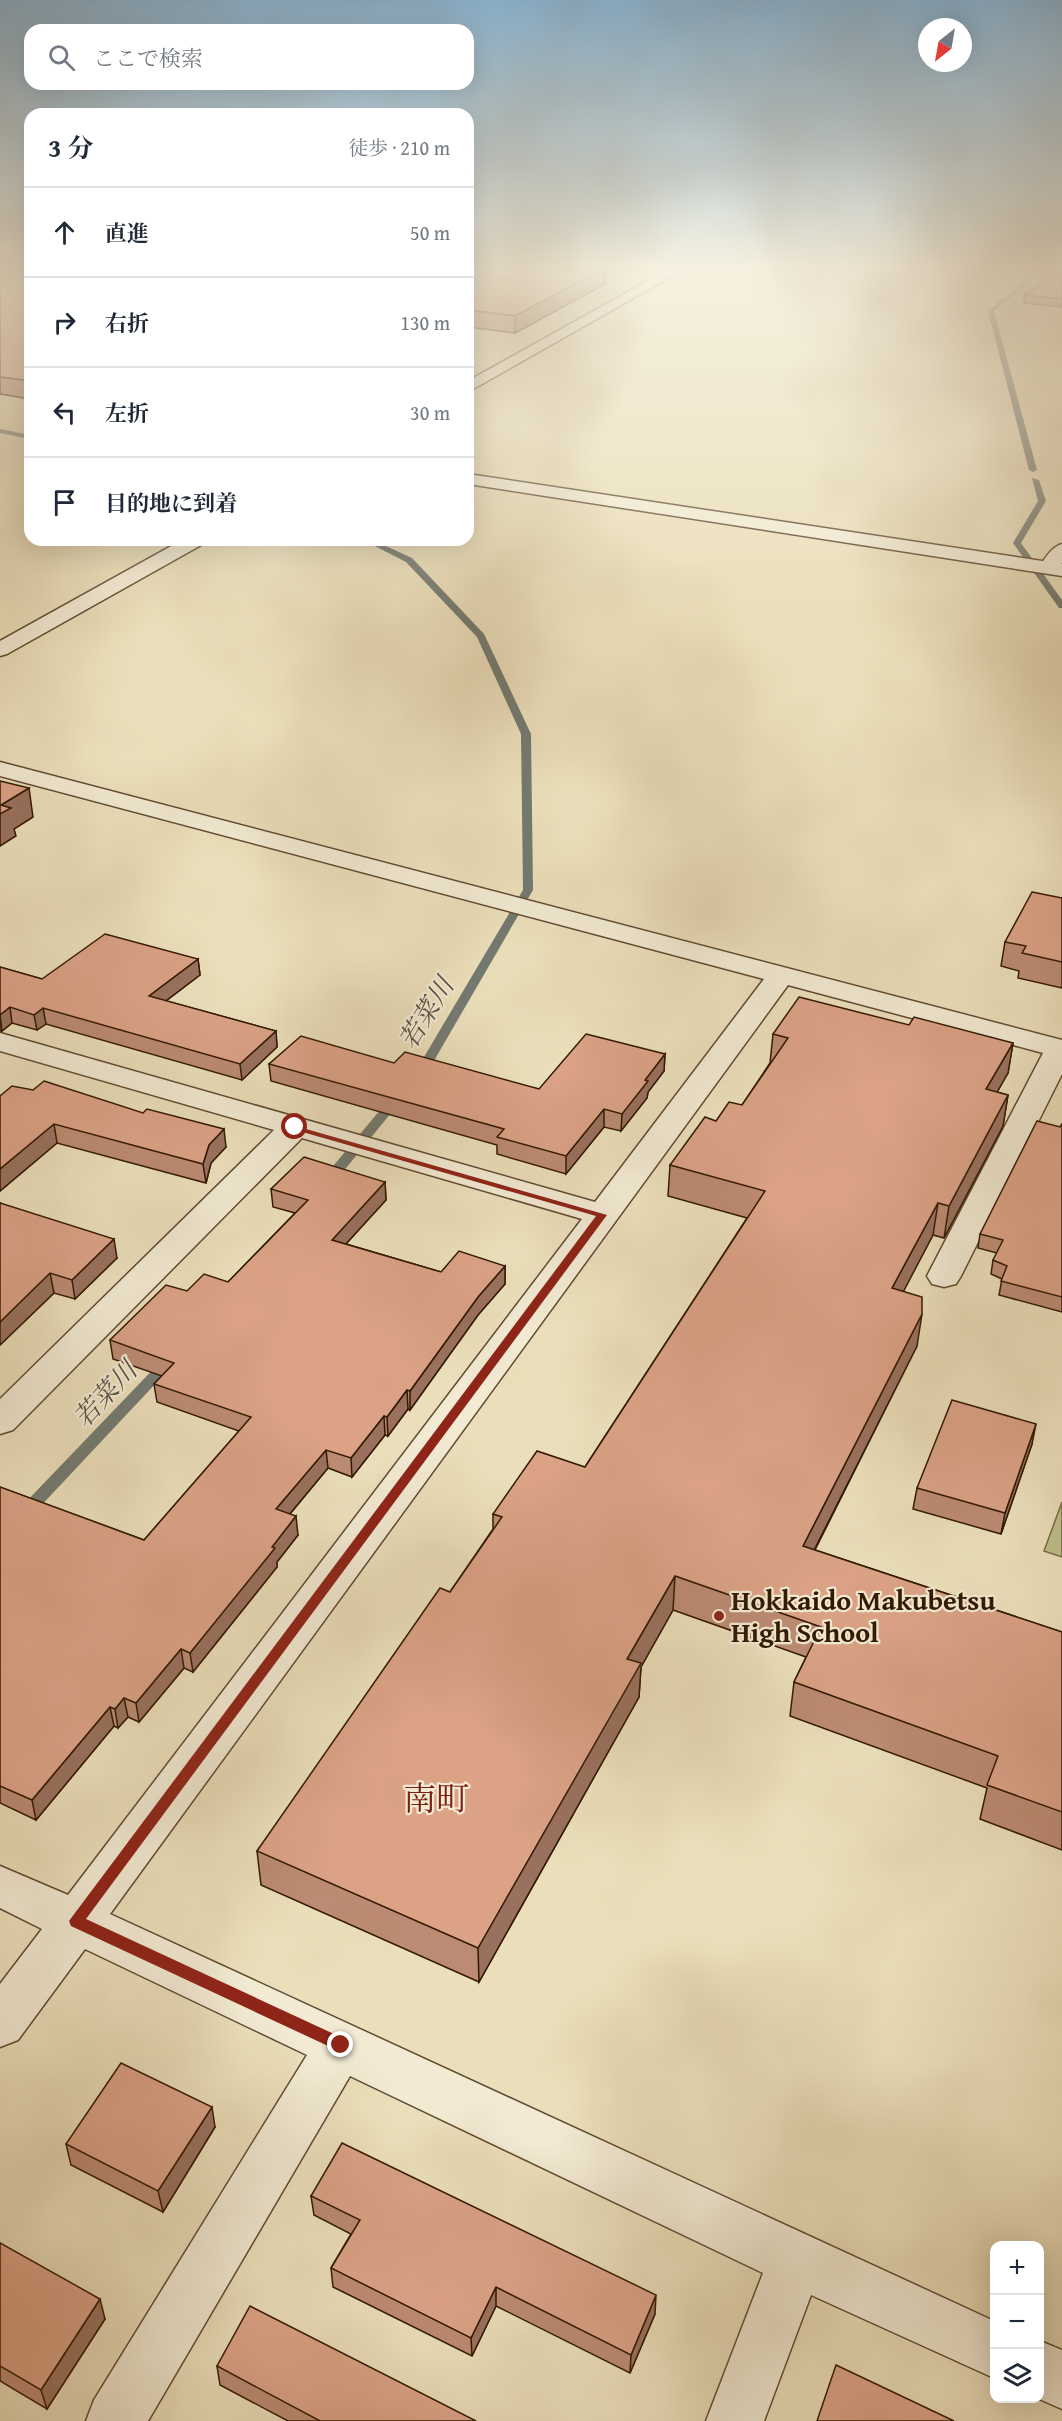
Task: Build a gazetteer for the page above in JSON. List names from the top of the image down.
{
  "districts": ["南町"],
  "water": ["若菜川"],
  "places": ["Hokkaido Makubetsu High School"],
  "north": "bottom left",
  "page": {
    "search": "ここで検索",
    "heading": ["3 分", "徒歩 · 210 m"],
    "list": [
      ["直進", "50 m"],
      ["右折", "130 m"],
      ["左折", "30 m"],
      "目的地に到着"
    ],
    "map_buttons": ["+", "−"]
  }
}
